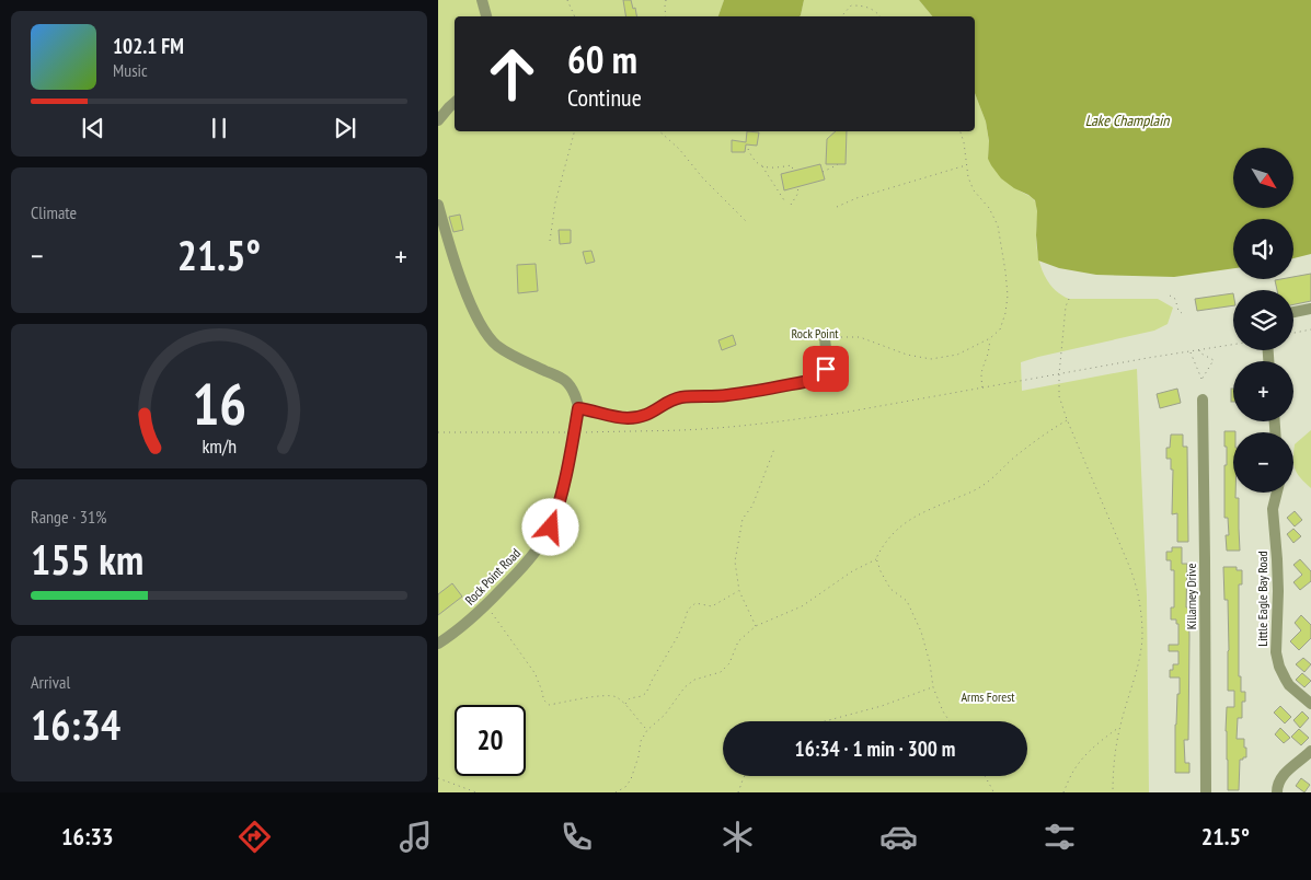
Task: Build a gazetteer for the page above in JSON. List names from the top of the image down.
{
  "streets": {
    "street": ["Rock Point Road", "Killarney Drive", "Little Eagle Bay Road"]
  },
  "water": ["Lake Champlain"],
  "parks": ["Rock Point", "Arms Forest"],
  "north": "bottom right",
  "page": {
    "turn": ["60 m", "Continue"],
    "song": ["102.1 FM", "Music"],
    "map_buttons": ["+", "−"],
    "tile": [
      "Climate",
      ["Range · 31%", "155 km"],
      ["Arrival", "16:34"]
    ],
    "heat": ["−", "21.5°", "+"],
    "limit": "20",
    "trip": "16:34 · 1 min · 300 m",
    "tabs": ["16:33", "21.5°"],
    "gauge": ["16", "km/h"]
  }
}
